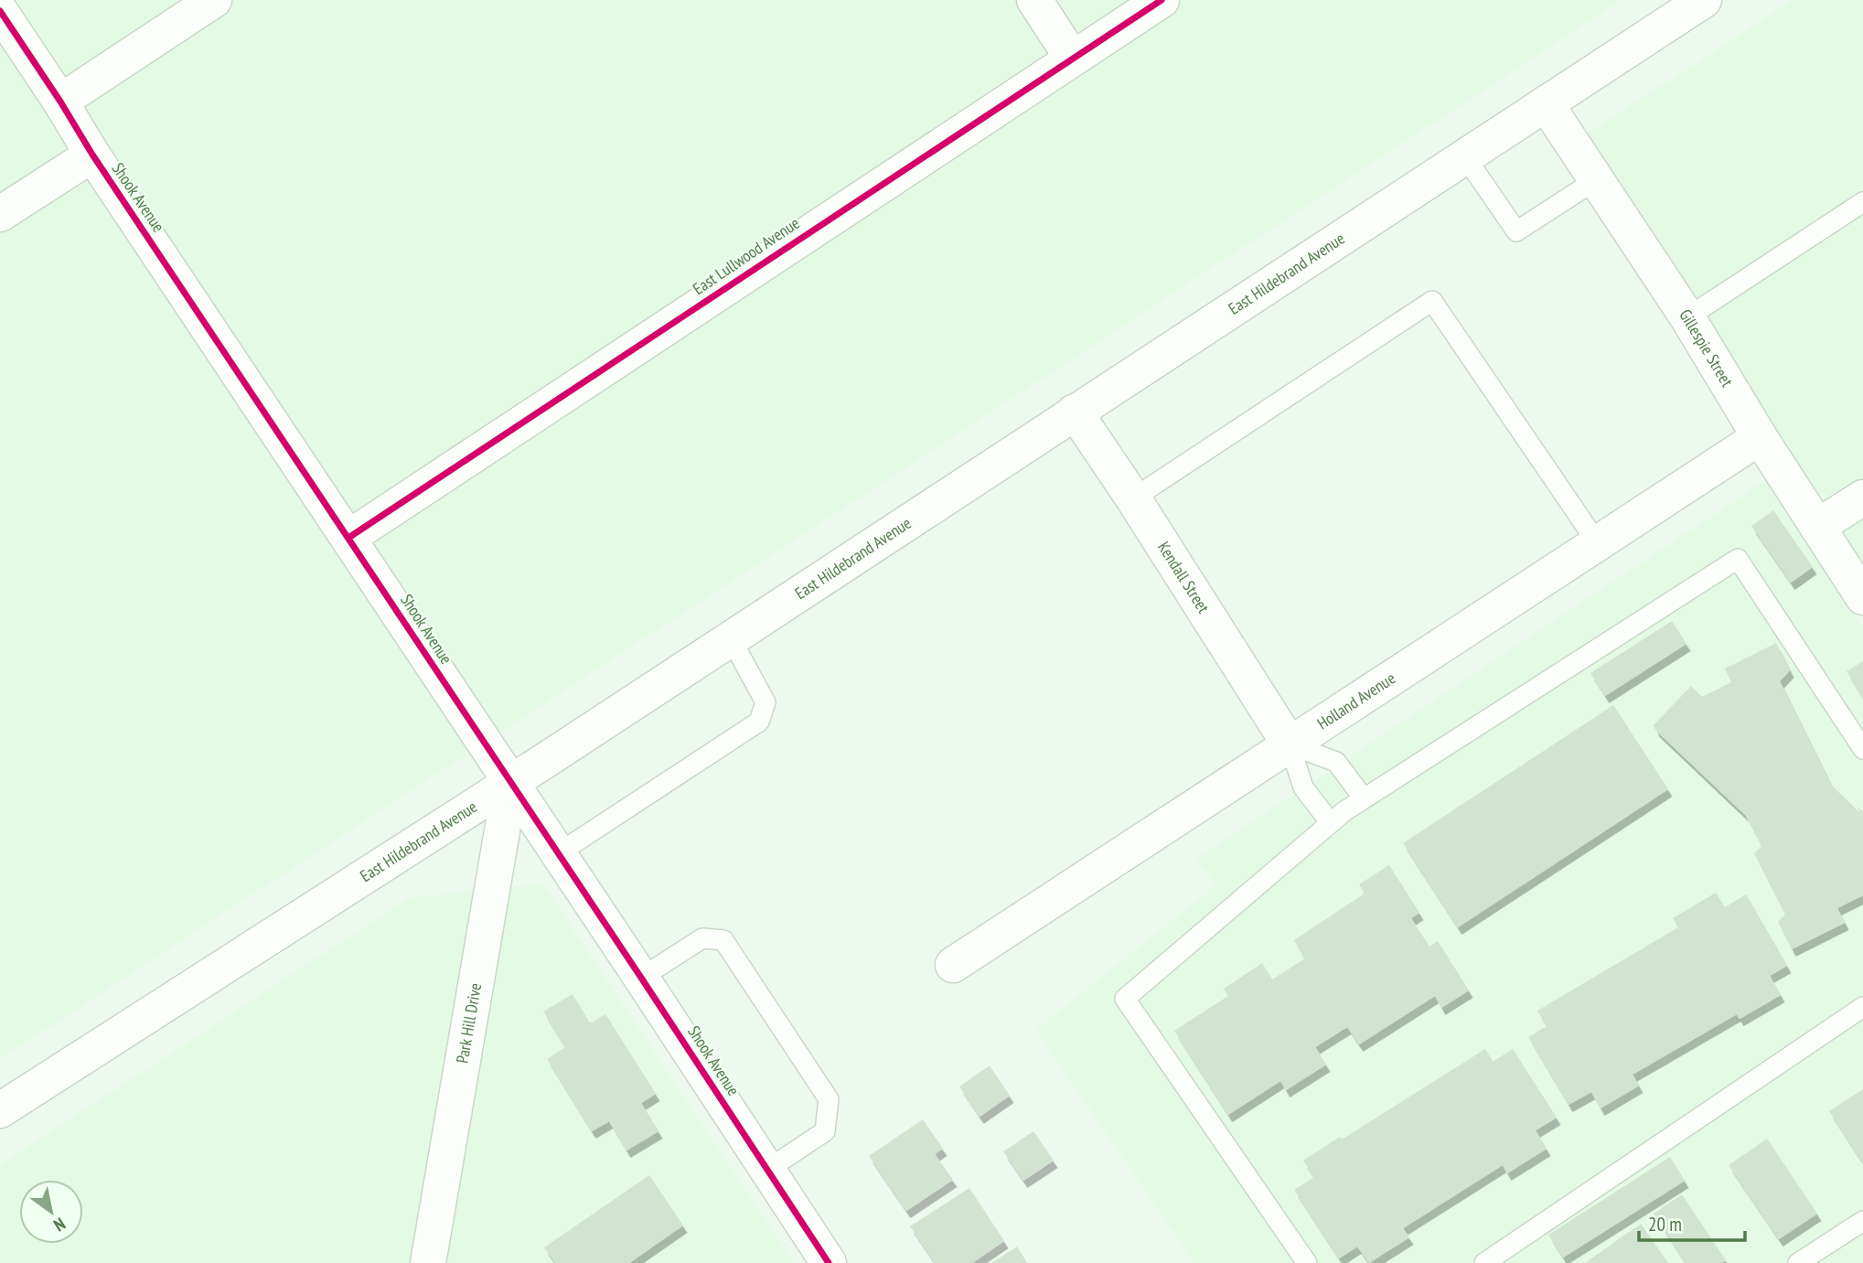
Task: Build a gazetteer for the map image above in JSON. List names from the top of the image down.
{
  "streets": {
    "street": [
      "Shook Avenue",
      "East Lullwood Avenue",
      "East Hildebrand Avenue",
      "Gillespie Street",
      "Kendall Street",
      "Holland Avenue",
      "Park Hill Drive"
    ]
  },
  "crossings": [
    ["Shook Avenue", "East Lullwood Avenue"],
    ["Shook Avenue", "East Hildebrand Avenue"],
    ["Shook Avenue", "Park Hill Drive"],
    ["East Hildebrand Avenue", "Gillespie Street"],
    ["East Hildebrand Avenue", "Kendall Street"],
    ["East Hildebrand Avenue", "Park Hill Drive"],
    ["Gillespie Street", "Holland Avenue"],
    ["Kendall Street", "Holland Avenue"]
  ],
  "scale_bar": "20 m",
  "north": "bottom right"
}
